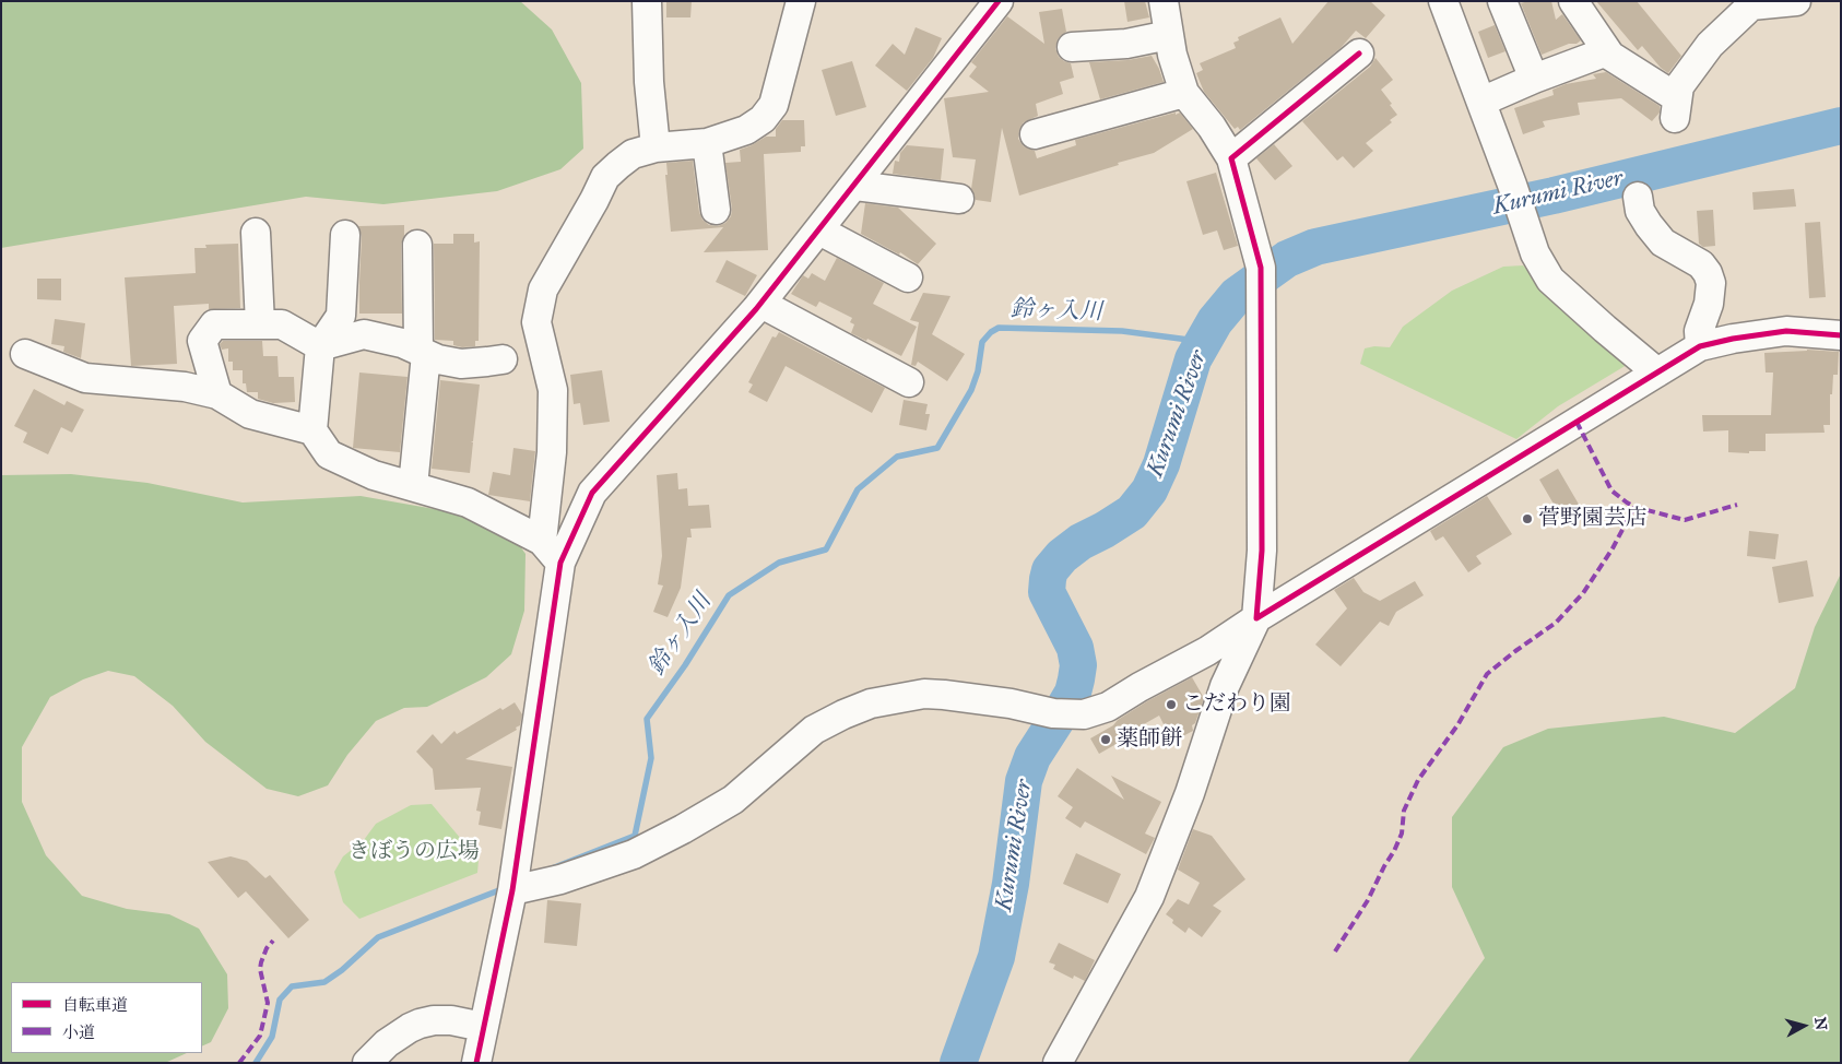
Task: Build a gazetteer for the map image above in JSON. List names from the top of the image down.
{
  "water": ["Kurumi River", "鈴ヶ入川"],
  "parks": ["きぼうの広場"],
  "places": ["菅野園芸店", "こだわり園", "薬師餅"],
  "legend": ["自転車道", "小道"],
  "north": "right"
}
